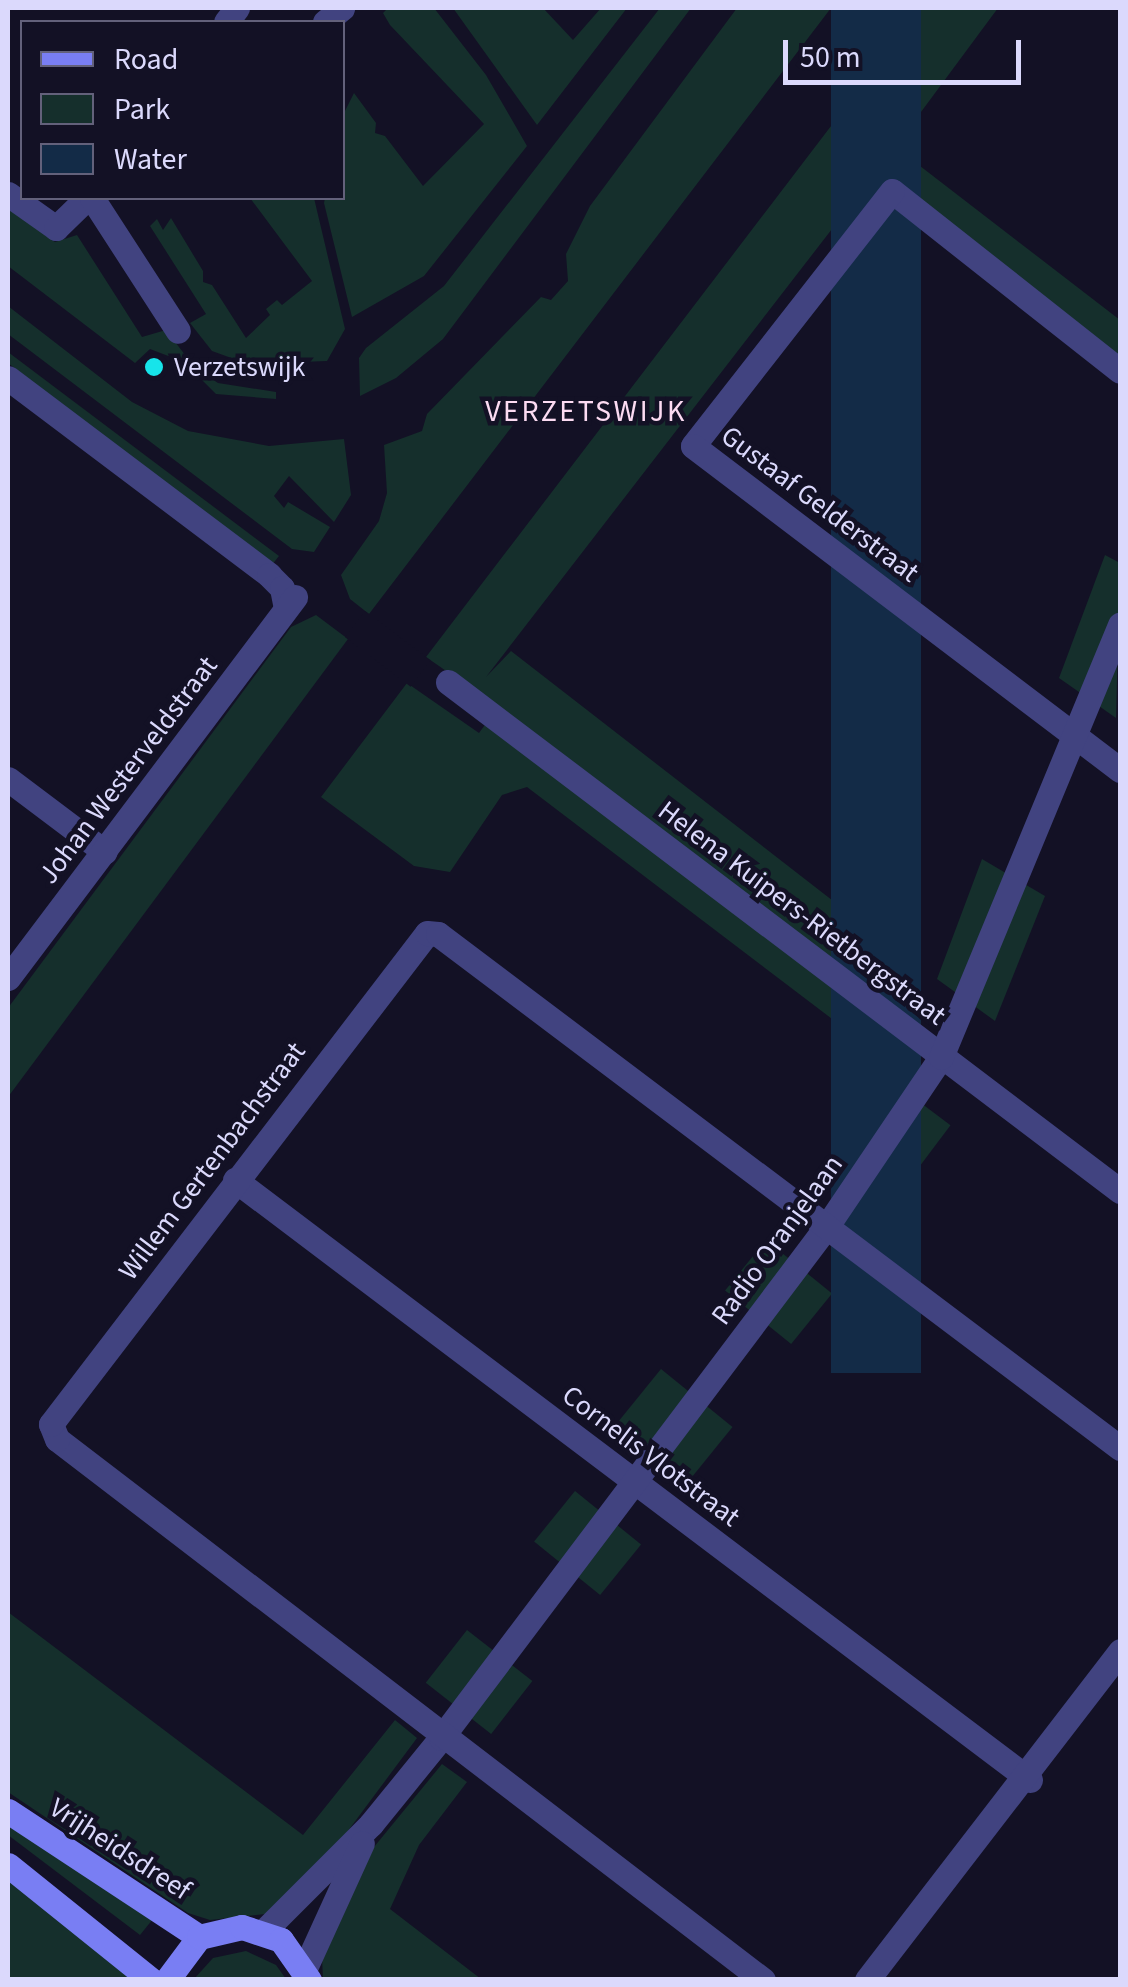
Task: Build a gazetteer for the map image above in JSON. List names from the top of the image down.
{
  "streets": {
    "main road": ["Vrijheidsdreef"],
    "street": [
      "Gustaaf Gelderstraat",
      "Johan Westerveldstraat",
      "Helena Kuipers-Rietbergstraat",
      "Willem Gertenbachstraat",
      "Radio Oranjelaan",
      "Cornelis Vlotstraat"
    ]
  },
  "crossings": [
    ["Gustaaf Gelderstraat", "Radio Oranjelaan"],
    ["Helena Kuipers-Rietbergstraat", "Radio Oranjelaan"],
    ["Willem Gertenbachstraat", "Radio Oranjelaan"],
    ["Willem Gertenbachstraat", "Cornelis Vlotstraat"],
    ["Radio Oranjelaan", "Cornelis Vlotstraat"]
  ],
  "districts": ["VERZETSWIJK"],
  "places": ["Verzetswijk"],
  "legend": ["Road", "Park", "Water"],
  "scale_bar": "50 m"
}
